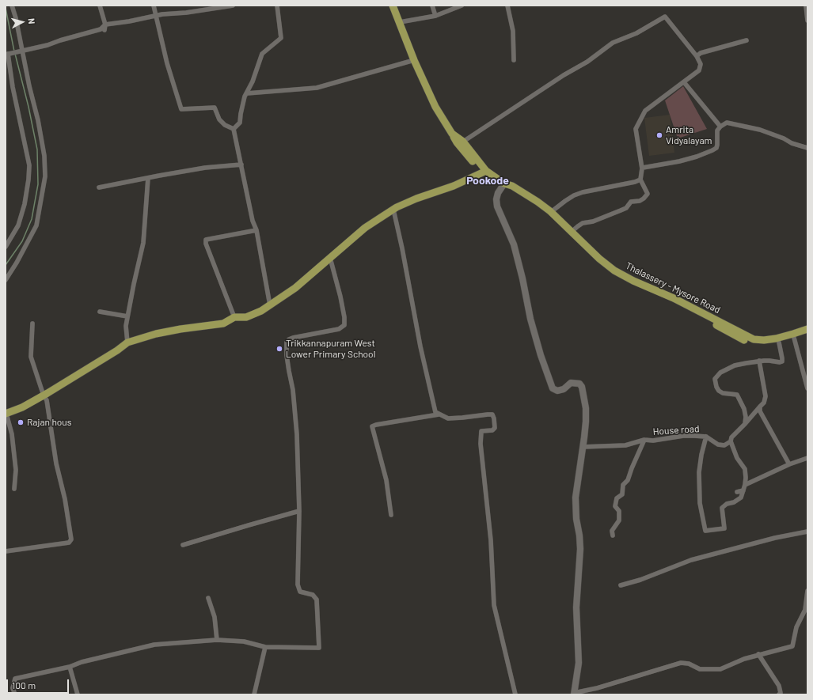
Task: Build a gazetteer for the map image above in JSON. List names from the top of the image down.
{
  "streets": {
    "main road": ["Thalassery - Mysore Road"],
    "street": ["House road"]
  },
  "districts": ["Pookode"],
  "places": ["Amrita Vidyalayam", "Trikkannapuram West Lower Primary School", "Rajan hous"],
  "scale_bar": "100 m",
  "north": "right"
}
